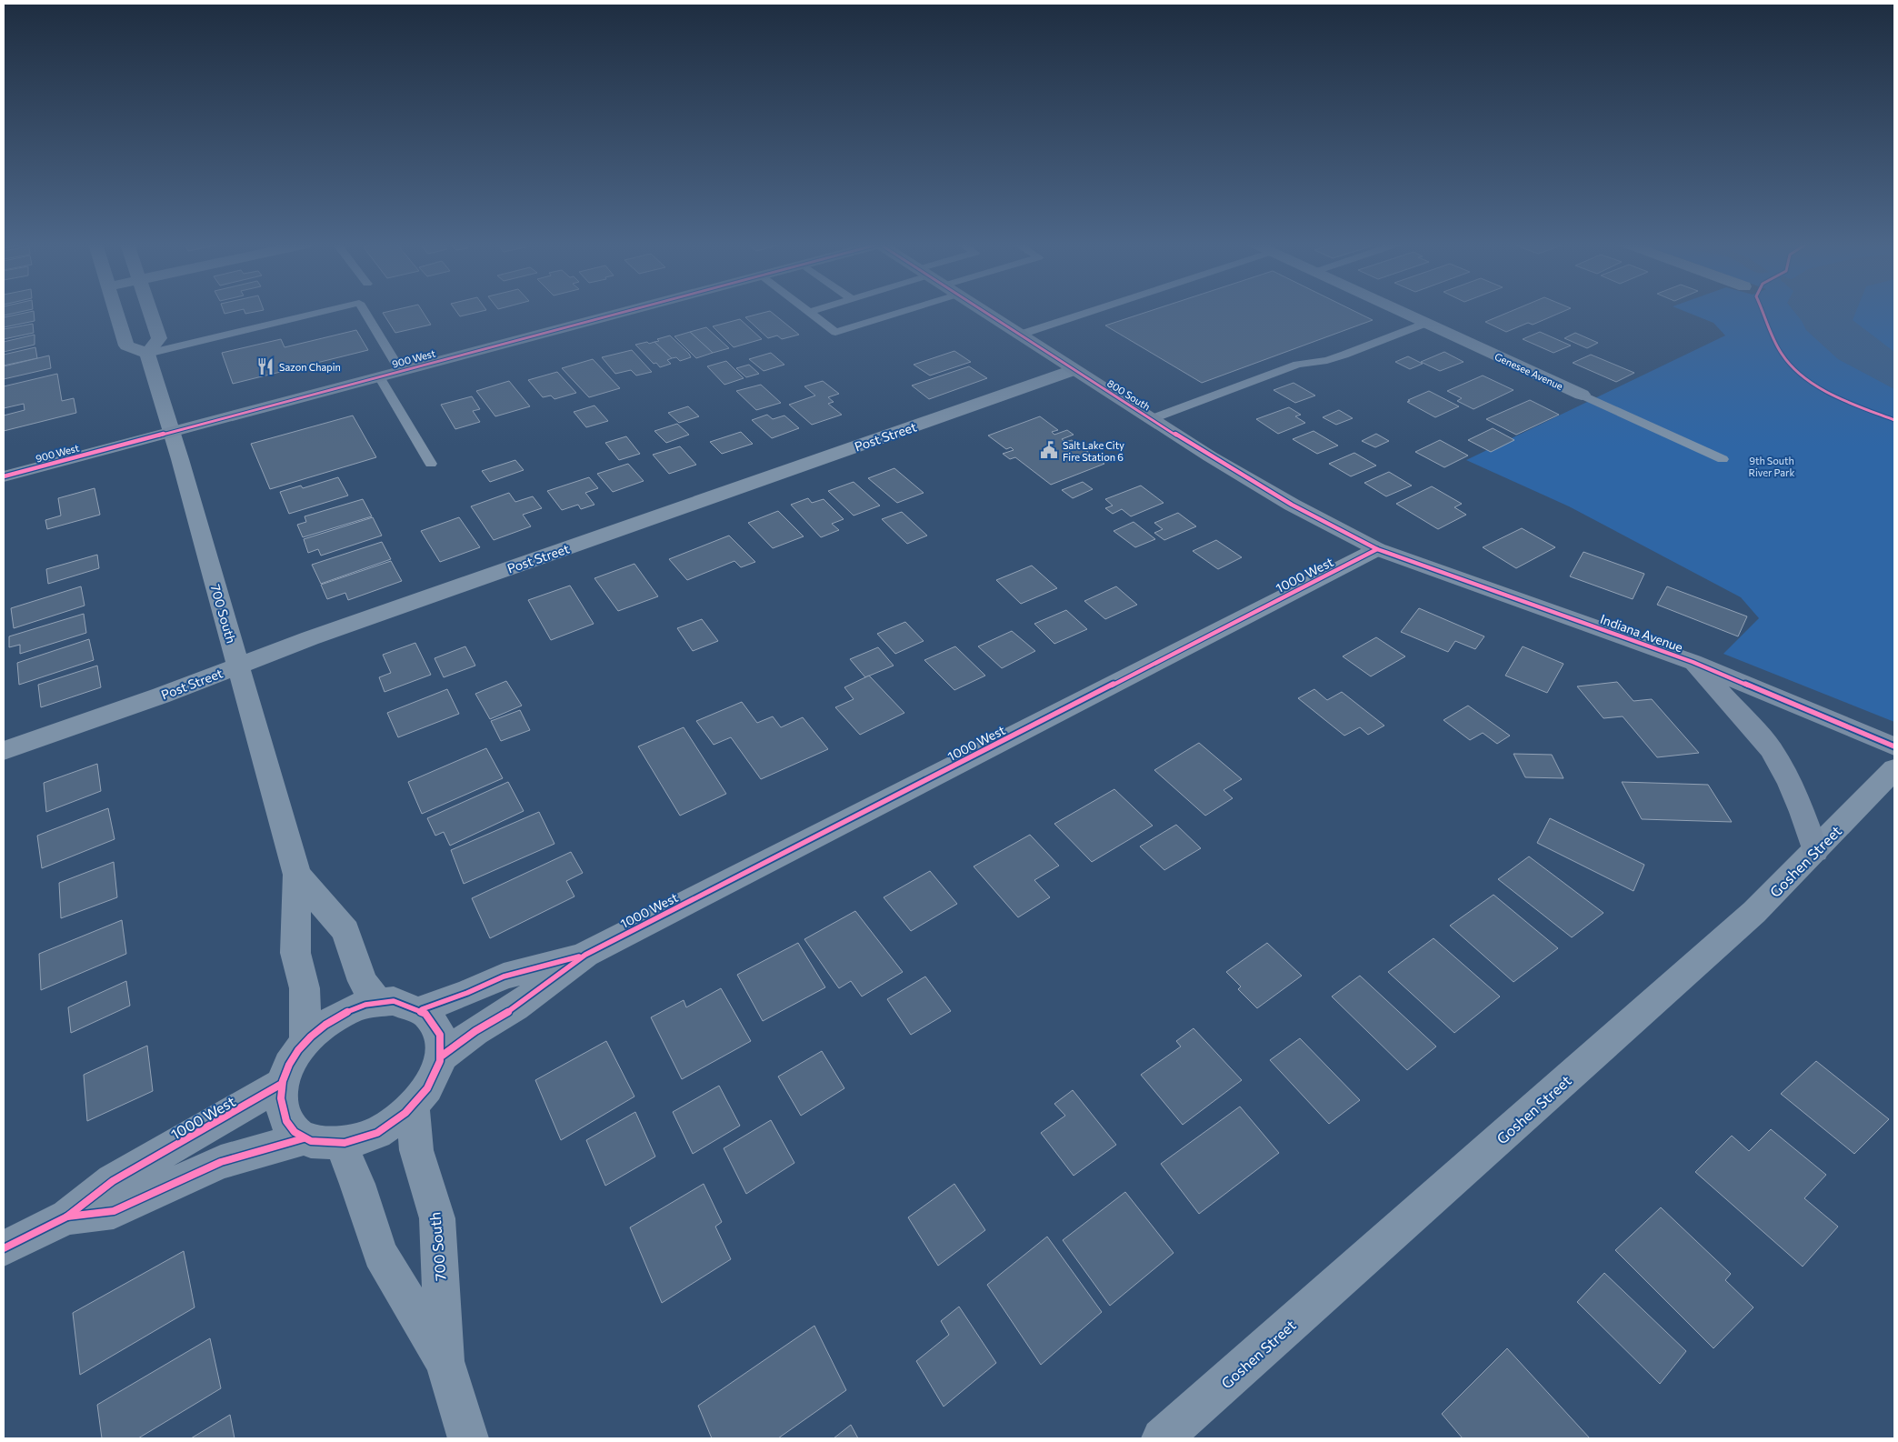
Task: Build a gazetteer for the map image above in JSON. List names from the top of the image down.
{
  "streets": {
    "street": [
      "900 West",
      "Genesee Avenue",
      "800 South",
      "Post Street",
      "1000 West",
      "700 South",
      "Indiana Avenue",
      "Goshen Street"
    ]
  },
  "crossings": [
    ["900 West", "700 South"],
    ["800 South", "Post Street"],
    ["800 South", "1000 West"],
    ["800 South", "Indiana Avenue"],
    ["Post Street", "700 South"],
    ["1000 West", "700 South"],
    ["1000 West", "Indiana Avenue"]
  ],
  "parks": ["9th South River Park"],
  "places": {
    "restaurant": ["Sazon Chapin"],
    "public building": ["Salt Lake City Fire Station 6"]
  }
}
